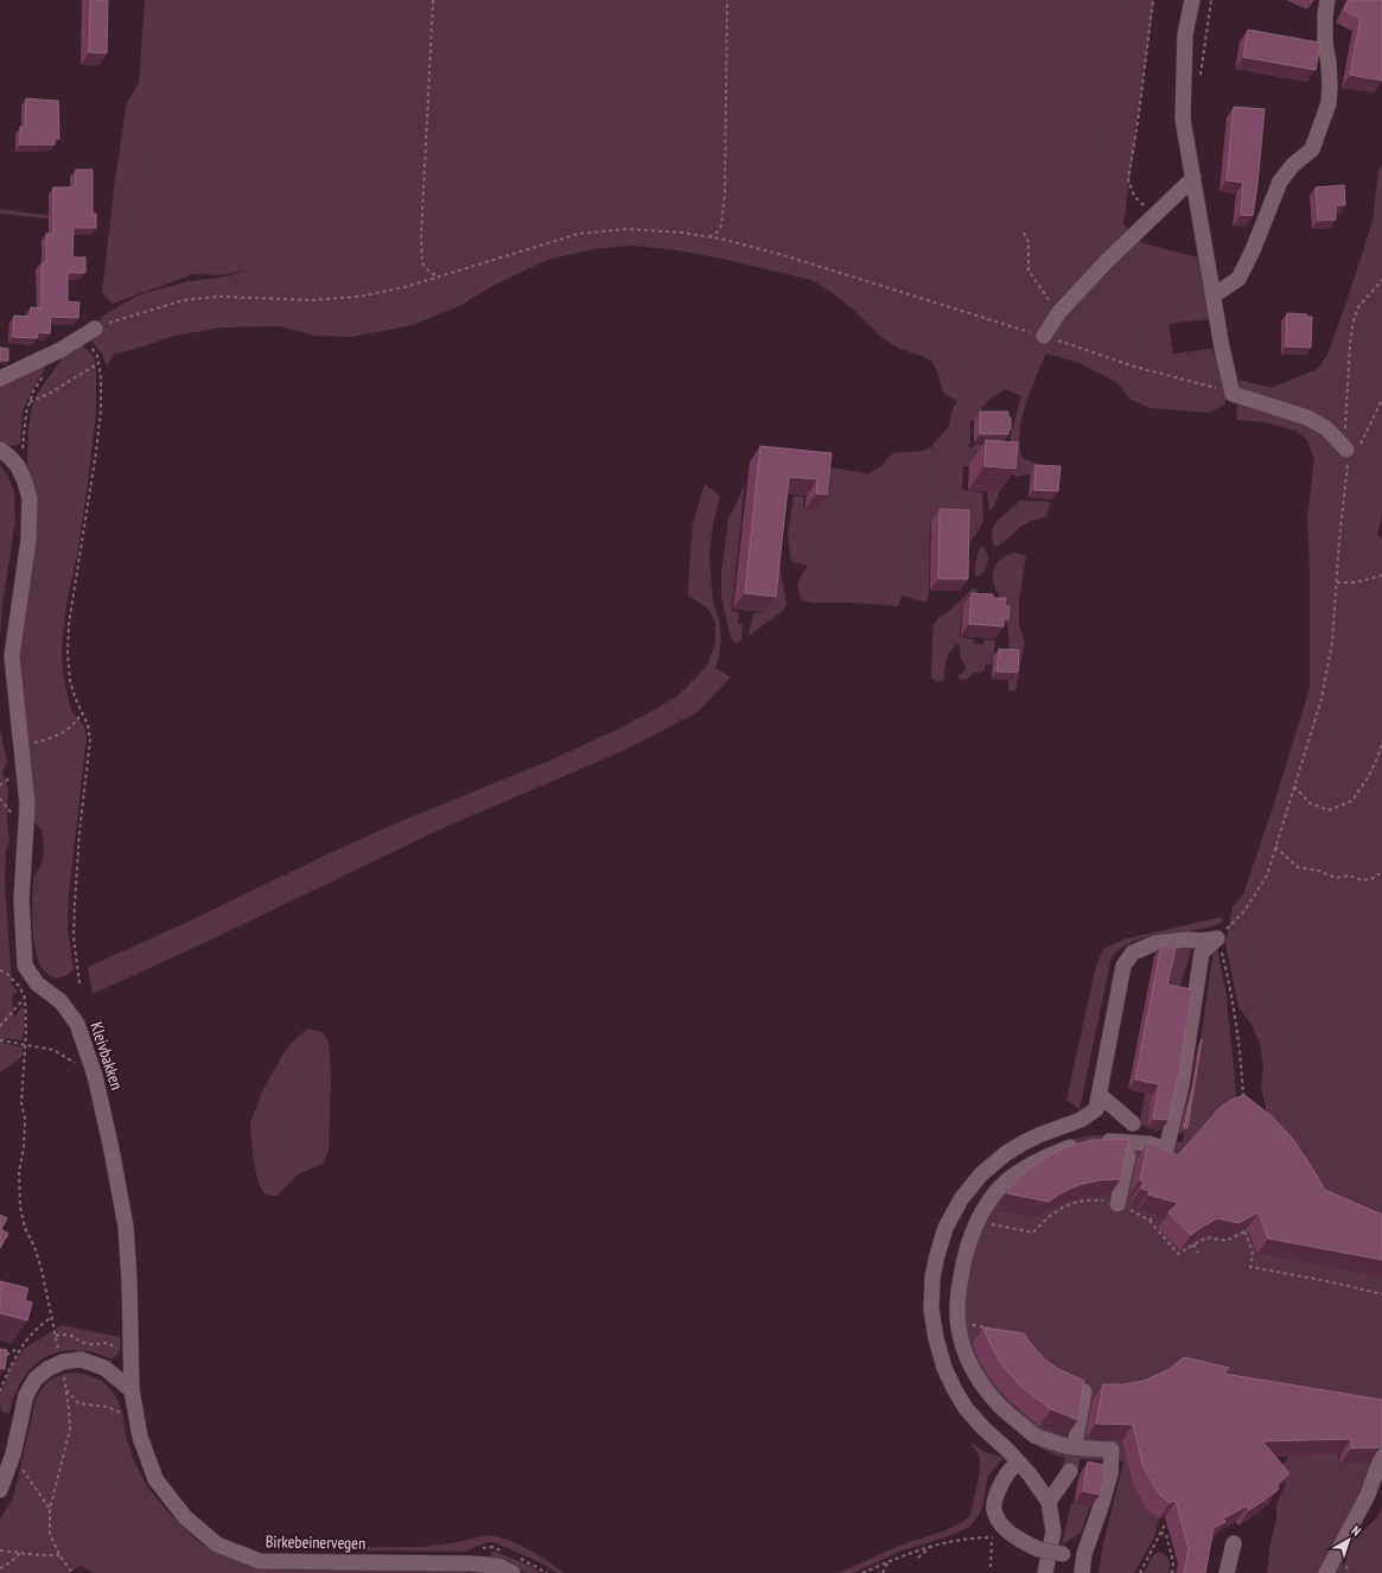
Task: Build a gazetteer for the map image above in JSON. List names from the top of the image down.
{
  "streets": {
    "street": ["Kleivbakken", "Birkebeinervegen"]
  },
  "crossings": [
    ["Kleivbakken", "Birkebeinervegen"]
  ],
  "north": "top right"
}
